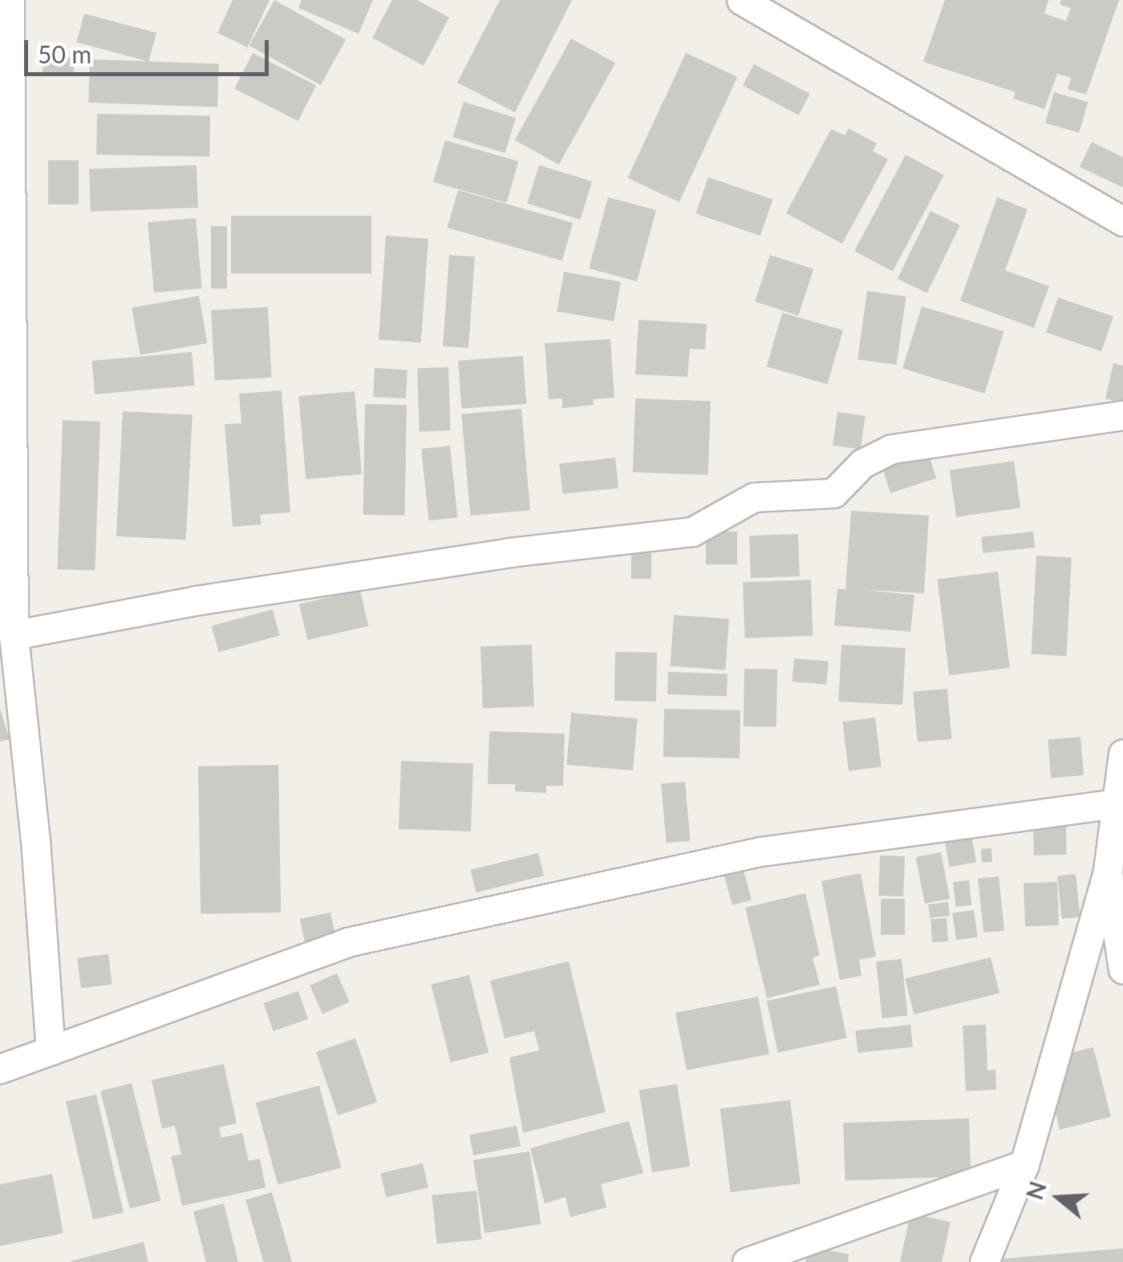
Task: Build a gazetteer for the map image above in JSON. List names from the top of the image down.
{
  "scale_bar": "50 m",
  "north": "left"
}
